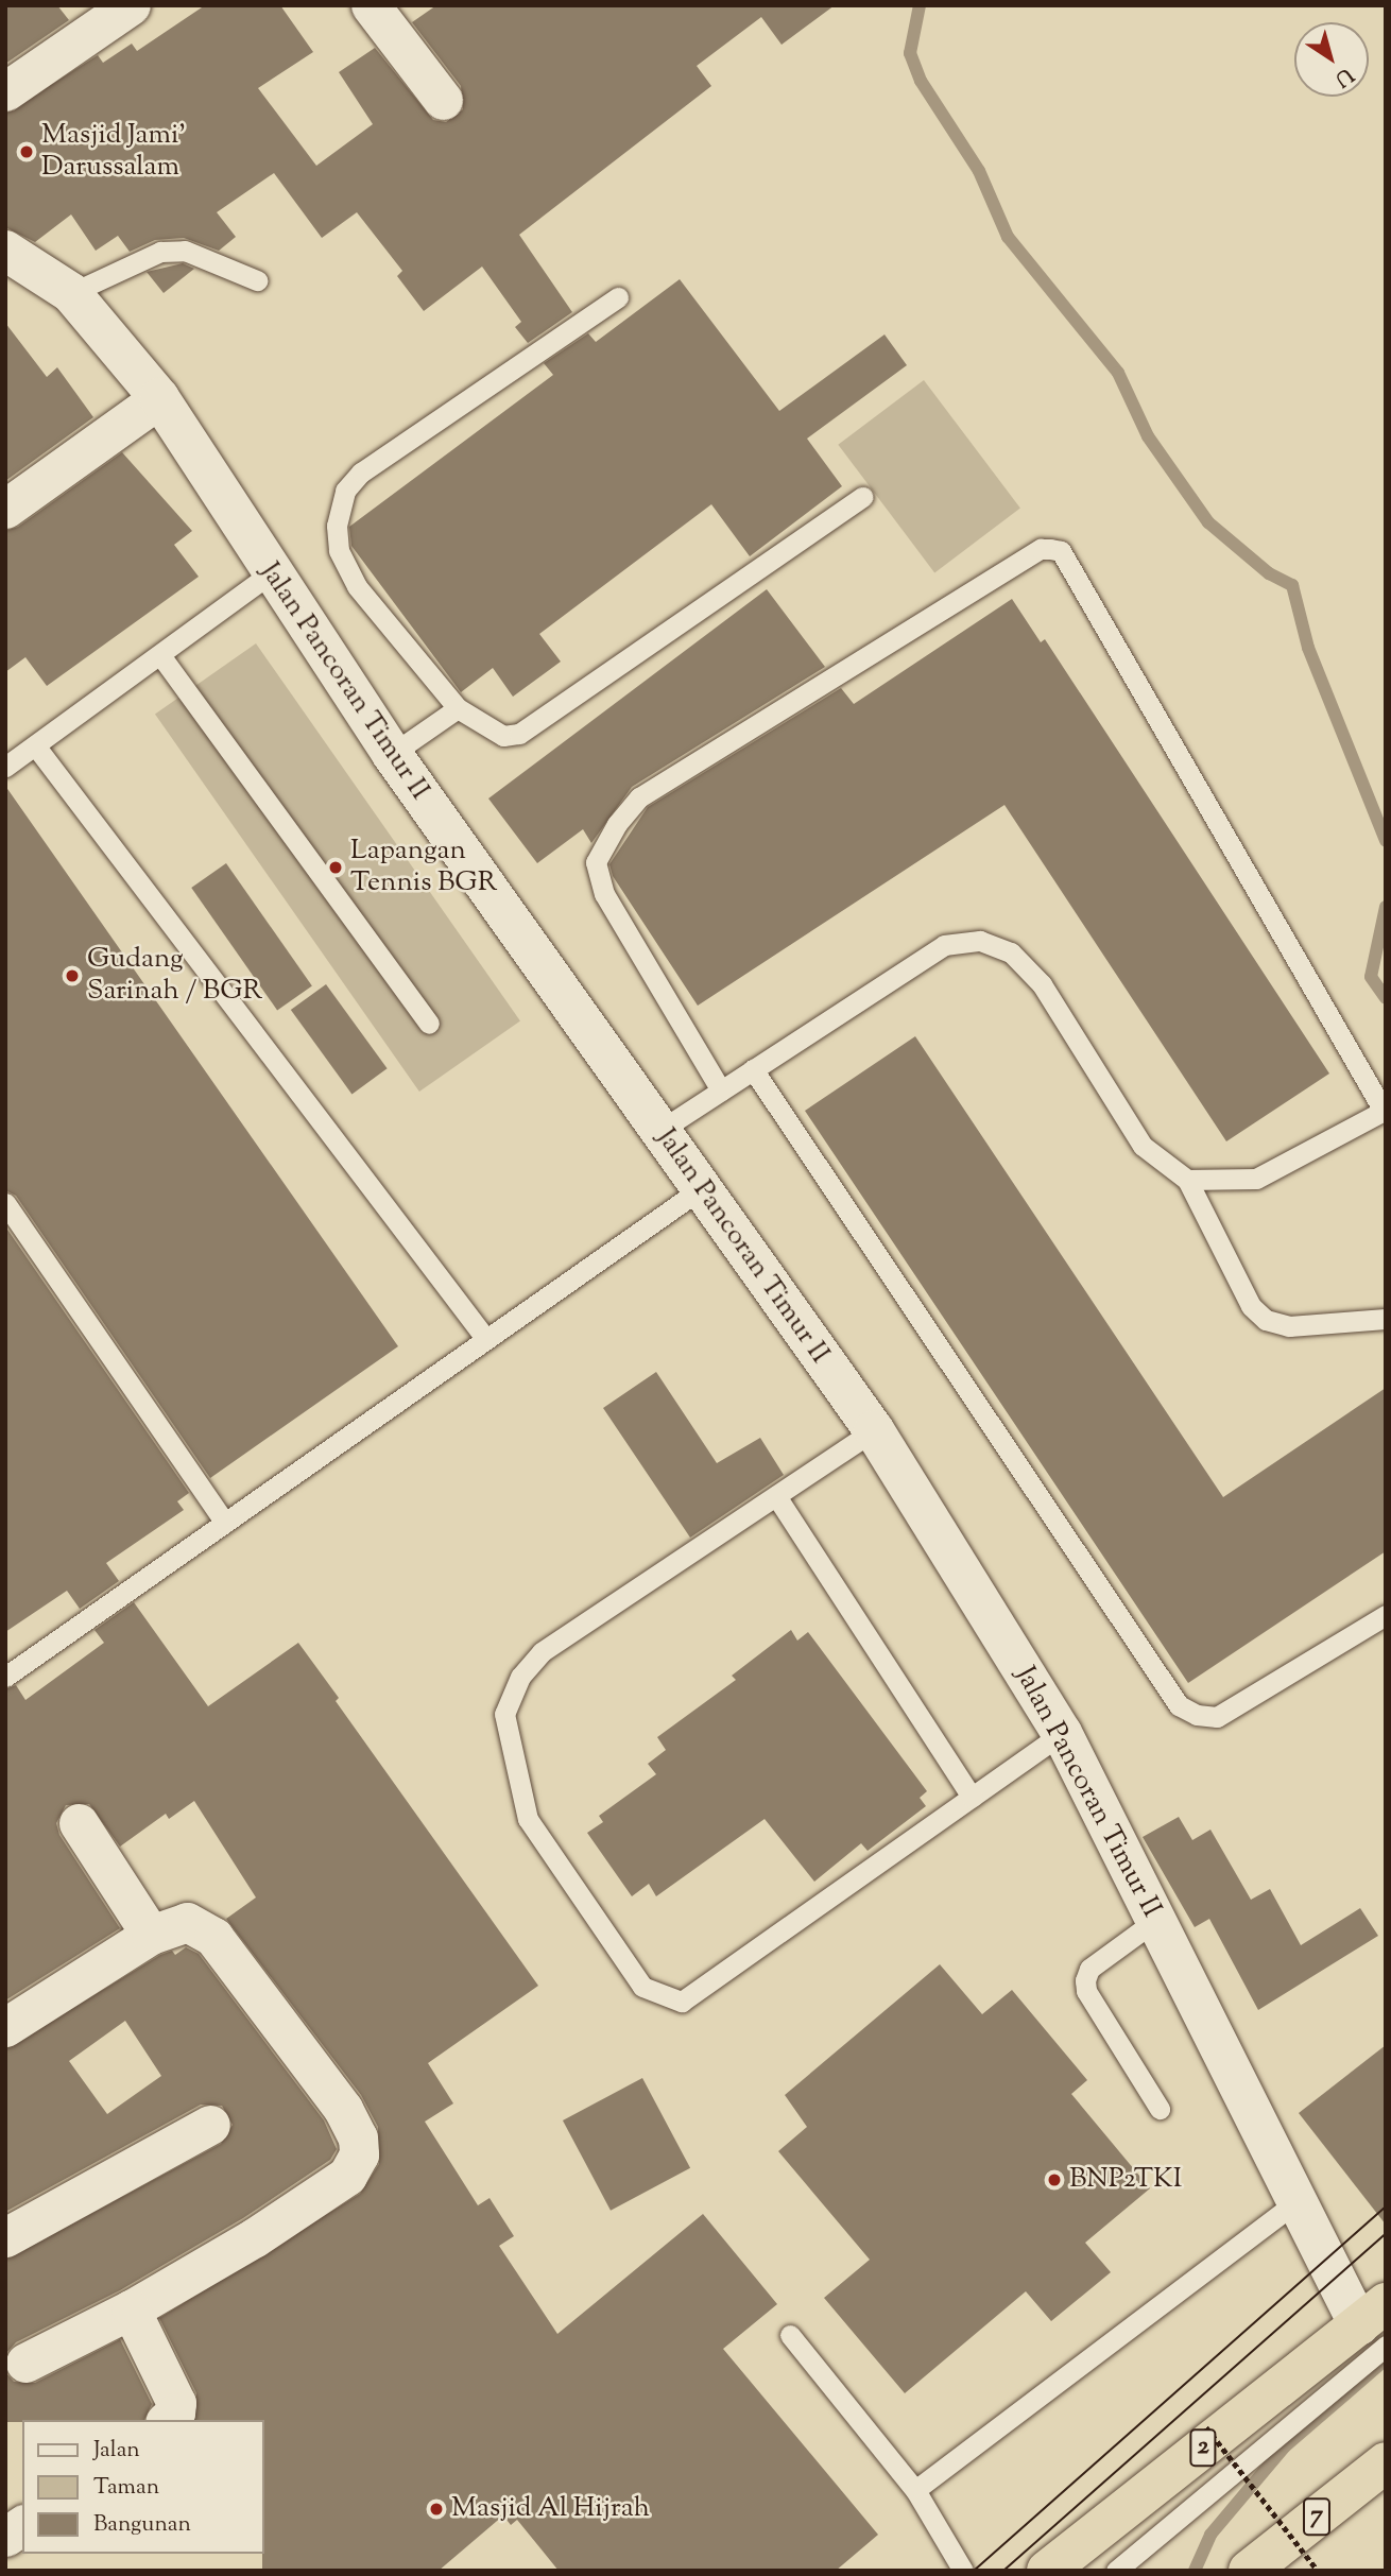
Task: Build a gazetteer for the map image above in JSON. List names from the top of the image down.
{
  "streets": {
    "highway": ["2", "7"],
    "street": ["Jalan Pancoran Timur II"]
  },
  "crossings": [
    ["Jalan Pancoran Timur II", "2"]
  ],
  "places": [
    "Masjid Jami' Darussalam",
    "Lapangan Tennis BGR",
    "Gudang Sarinah / BGR",
    "BNP2TKI",
    "Masjid Al Hijrah"
  ],
  "legend": ["Jalan", "Taman", "Bangunan"],
  "north": "bottom right"
}
